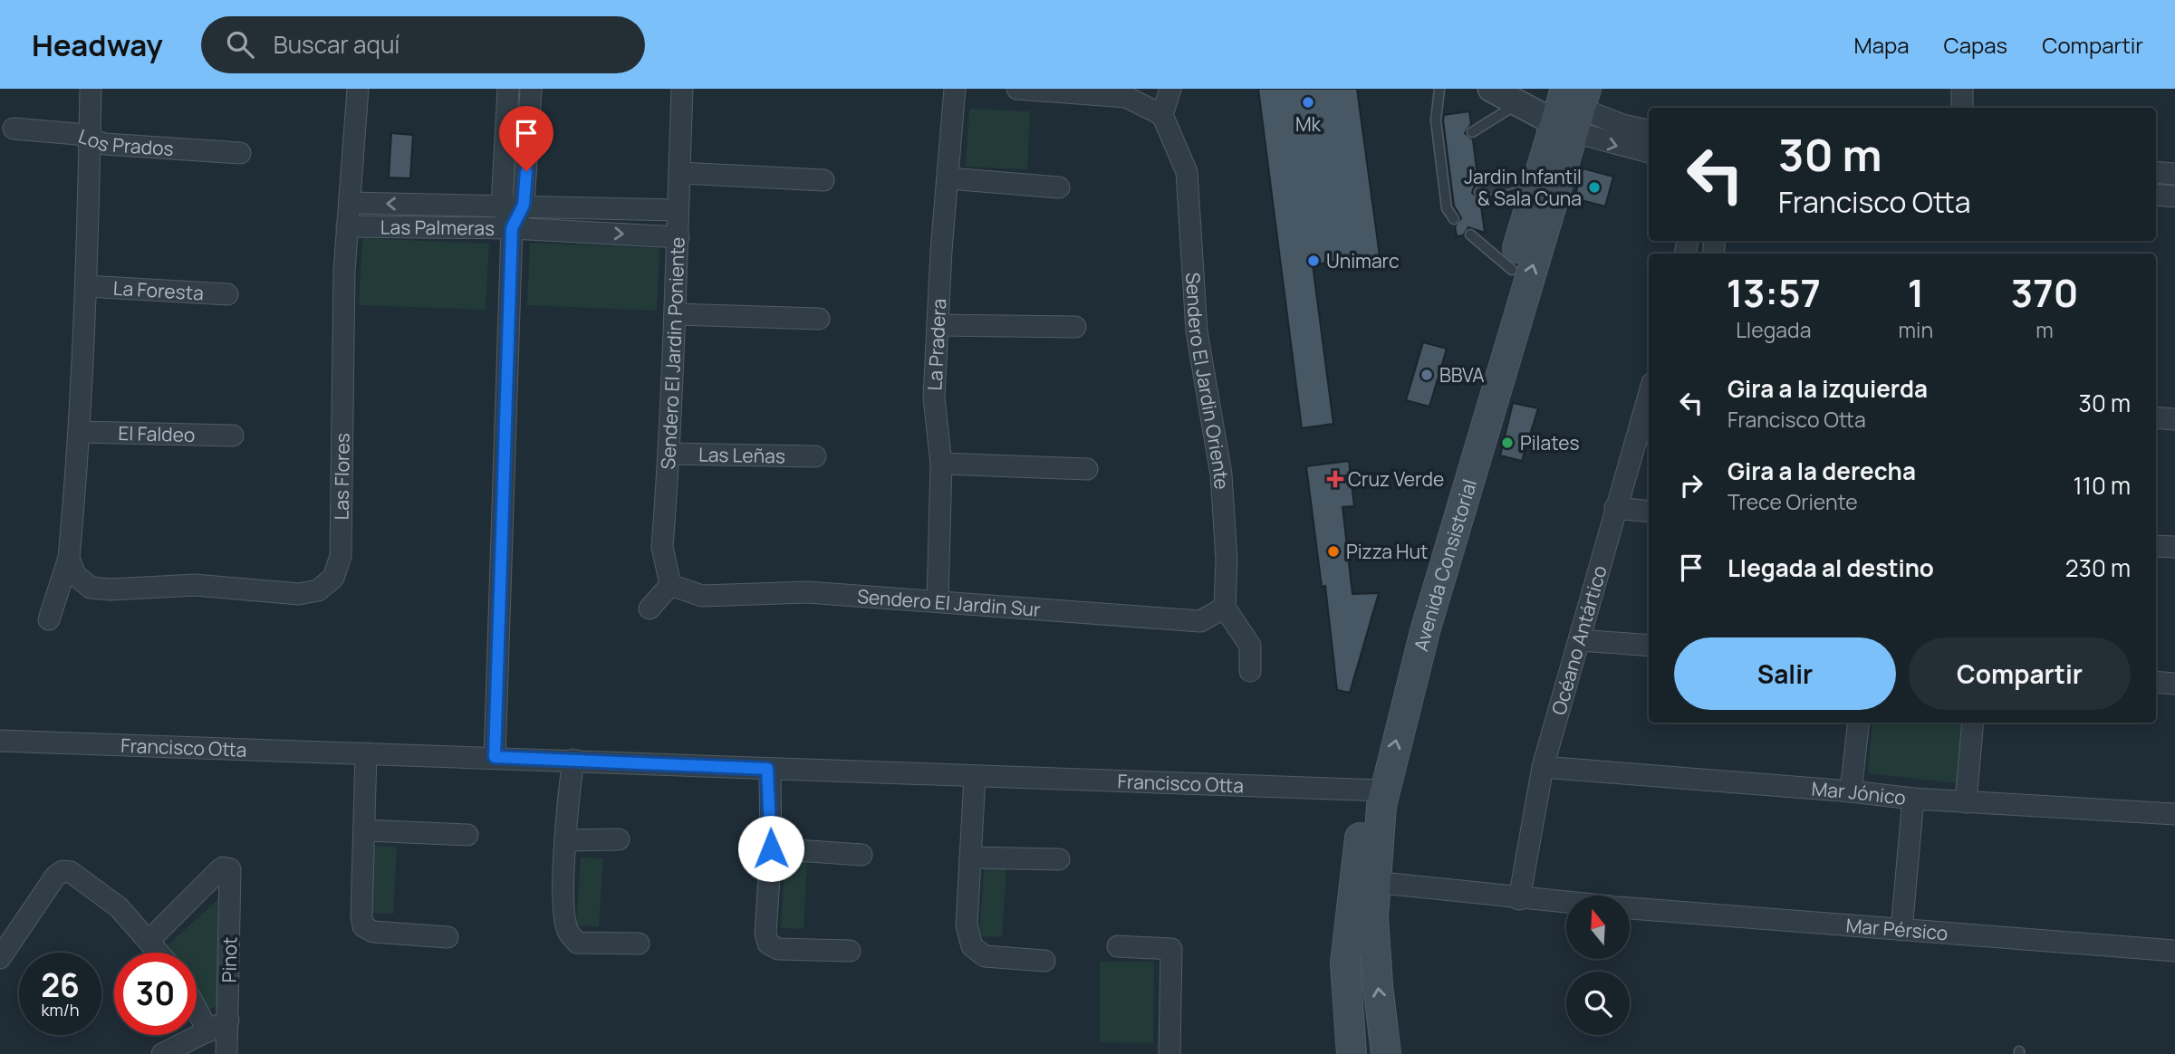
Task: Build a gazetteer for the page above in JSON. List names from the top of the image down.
{
  "streets": {
    "main road": ["Avenida Consistorial"],
    "street": [
      "Los Prados",
      "Las Palmeras",
      "La Foresta",
      "La Pradera",
      "Sendero El Jardin Poniente",
      "Sendero El Jardin Oriente",
      "El Faldeo",
      "Las Leñas",
      "Las Flores",
      "Sendero El Jardin Sur",
      "Océano Antártico",
      "Francisco Otta",
      "Mar Jónico",
      "Mar Pérsico",
      "Pinot"
    ]
  },
  "crossings": [
    ["Las Palmeras", "Sendero El Jardin Poniente"],
    ["Las Palmeras", "Las Flores"],
    ["La Pradera", "Sendero El Jardin Sur"],
    ["Sendero El Jardin Poniente", "Las Leñas"],
    ["Sendero El Jardin Poniente", "Sendero El Jardin Sur"],
    ["Sendero El Jardin Oriente", "Sendero El Jardin Sur"],
    ["Avenida Consistorial", "Francisco Otta"],
    ["Océano Antártico", "Mar Jónico"]
  ],
  "places": {
    "other": [
      "Mk",
      "Jardin Infantil & Sala Cuna",
      "Unimarc",
      "BBVA",
      "Pilates",
      "Pizza Hut"
    ],
    "health": ["Cruz Verde"]
  },
  "north": "top",
  "page": {
    "header": "Headway",
    "search": "Buscar aquí",
    "nav": ["Mapa", "Capas", "Compartir"],
    "turn": ["30 m", "Francisco Otta"],
    "eta": [
      "13:57",
      "Llegada",
      "1",
      "min",
      "370",
      "m"
    ],
    "list": [
      {
        "name": "Gira a la izquierda",
        "note": "Francisco Otta",
        "value": "30 m"
      },
      {
        "name": "Gira a la derecha",
        "note": "Trece Oriente",
        "value": "110 m"
      },
      {
        "name": "Llegada al destino",
        "value": "230 m"
      }
    ],
    "buttons": ["Salir", "Compartir"],
    "speed": "26 km/h",
    "limit": "30"
  }
}
